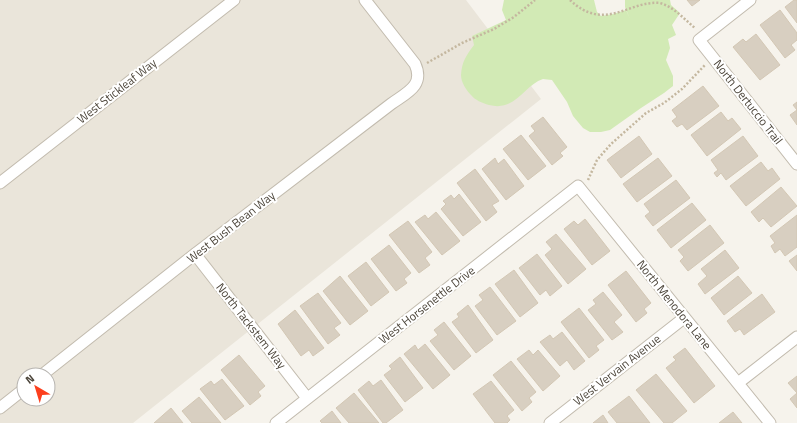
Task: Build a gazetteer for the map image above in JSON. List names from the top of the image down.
{
  "streets": {
    "street": [
      "West Stickleaf Way",
      "North Dertuccio Trail",
      "West Bush Bean Way",
      "West Horsenettle Drive",
      "North Menodora Lane",
      "North Tackstem Way",
      "West Vervain Avenue"
    ]
  },
  "crossings": [
    ["West Bush Bean Way", "North Tackstem Way"],
    ["West Horsenettle Drive", "North Menodora Lane"],
    ["West Horsenettle Drive", "North Tackstem Way"],
    ["North Menodora Lane", "West Vervain Avenue"]
  ],
  "north": "top left"
}
